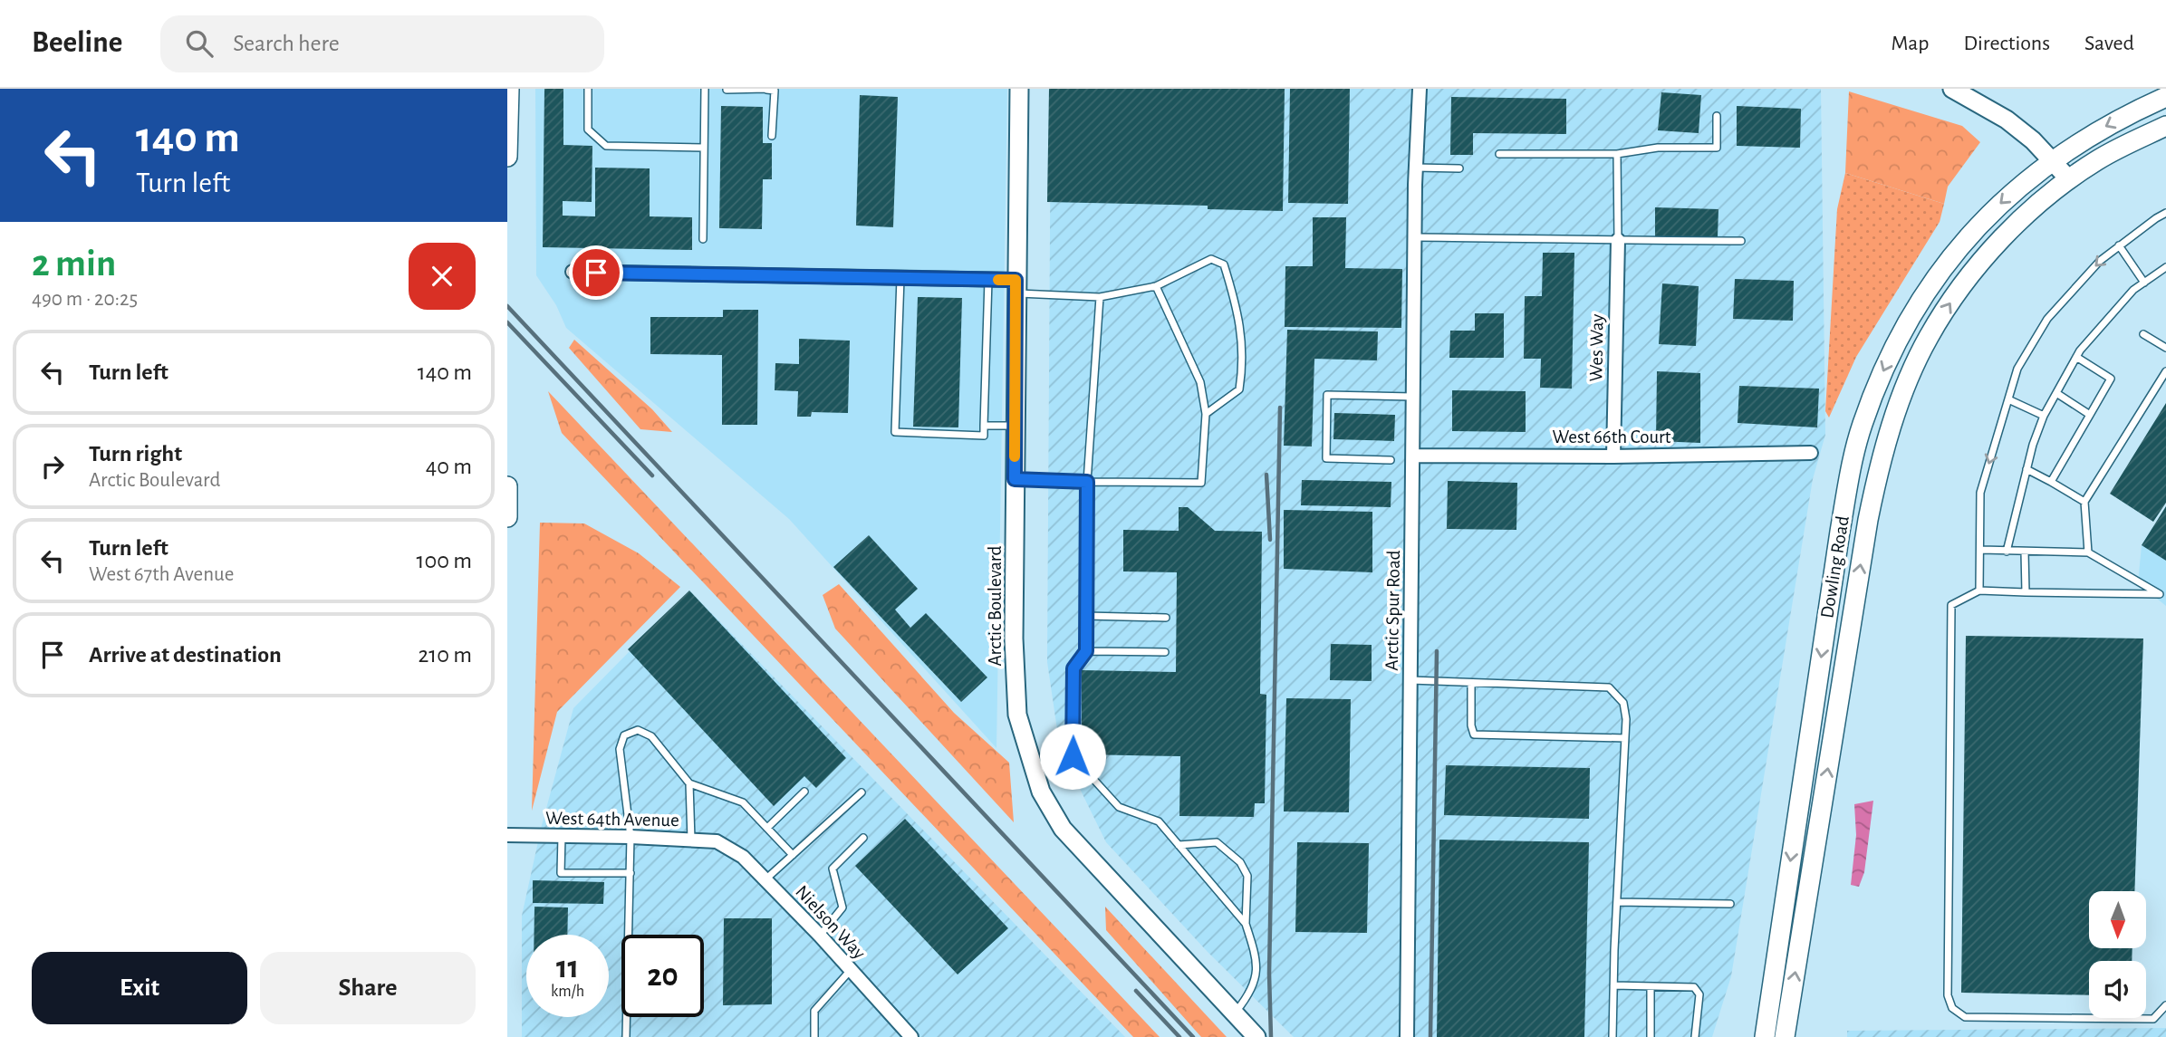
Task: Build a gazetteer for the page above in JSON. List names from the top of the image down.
{
  "streets": {
    "main road": ["Dowling Road", "Arctic Boulevard"],
    "street": [
      "Wes Way",
      "West 66th Court",
      "Arctic Spur Road",
      "West 64th Avenue",
      "Nielson Way"
    ]
  },
  "crossings": [
    ["Wes Way", "West 66th Court"],
    ["West 66th Court", "Arctic Spur Road"],
    ["West 64th Avenue", "Nielson Way"]
  ],
  "north": "bottom",
  "page": {
    "header": "Beeline",
    "search": "Search here",
    "nav": ["Map", "Directions", "Saved"],
    "turn": ["140 m", "Turn left"],
    "heading": ["2 min", "490 m · 20:25"],
    "list": [
      {
        "name": "Turn left",
        "value": "140 m"
      },
      {
        "name": "Turn right",
        "note": "Arctic Boulevard",
        "value": "40 m"
      },
      {
        "name": "Turn left",
        "note": "West 67th Avenue",
        "value": "100 m"
      },
      {
        "name": "Arrive at destination",
        "value": "210 m"
      }
    ],
    "speed": "11 km/h",
    "limit": "20",
    "buttons": ["Exit", "Share"]
  }
}
